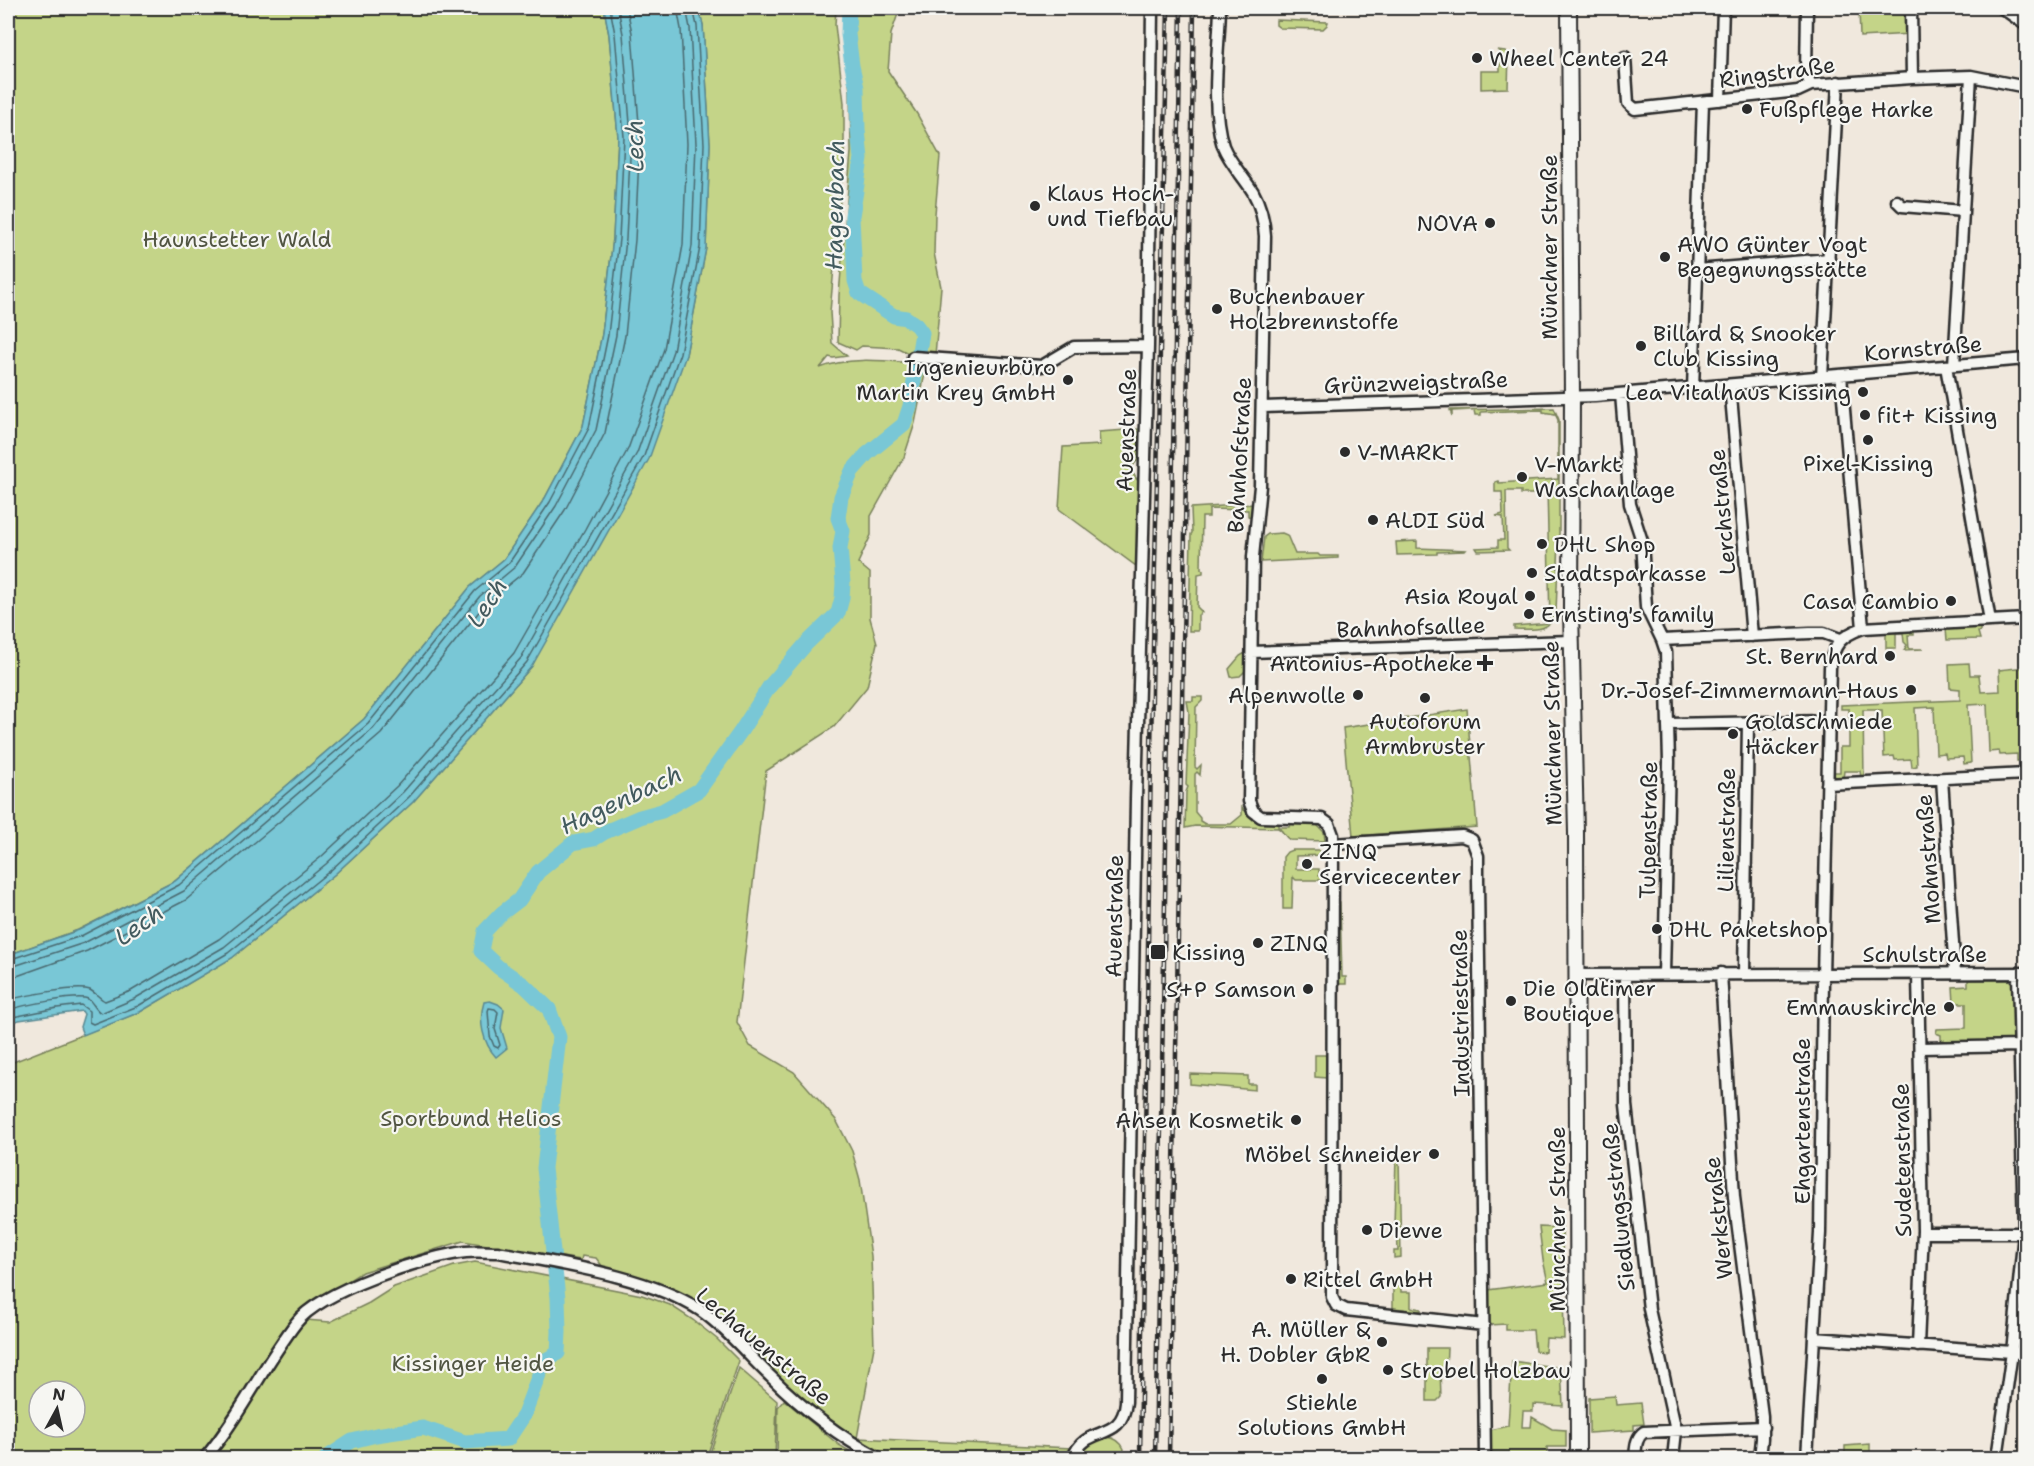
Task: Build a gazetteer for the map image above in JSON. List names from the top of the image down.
{
  "streets": {
    "main road": ["Münchner Straße"],
    "street": [
      "Ringstraße",
      "Kornstraße",
      "Grünzweigstraße",
      "Auenstraße",
      "Bahnhofstraße",
      "Lerchstraße",
      "Bahnhofsallee",
      "Tulpenstraße",
      "Lilienstraße",
      "Mohnstraße",
      "Schulstraße",
      "Industriestraße",
      "Ehgartenstraße",
      "Sudetenstraße",
      "Siedlungsstraße",
      "Werkstraße",
      "Lechauenstraße"
    ]
  },
  "crossings": [
    ["Münchner Straße", "Kornstraße"],
    ["Münchner Straße", "Grünzweigstraße"],
    ["Münchner Straße", "Bahnhofsallee"],
    ["Münchner Straße", "Schulstraße"],
    ["Kornstraße", "Grünzweigstraße"],
    ["Kornstraße", "Lerchstraße"],
    ["Kornstraße", "Tulpenstraße"],
    ["Grünzweigstraße", "Bahnhofstraße"],
    ["Bahnhofstraße", "Bahnhofsallee"],
    ["Bahnhofstraße", "Industriestraße"],
    ["Tulpenstraße", "Schulstraße"],
    ["Lilienstraße", "Schulstraße"],
    ["Mohnstraße", "Schulstraße"],
    ["Schulstraße", "Ehgartenstraße"],
    ["Schulstraße", "Sudetenstraße"],
    ["Schulstraße", "Siedlungsstraße"],
    ["Schulstraße", "Werkstraße"]
  ],
  "water": ["Lech", "Hagenbach"],
  "parks": ["Haunstetter Wald", "Sportbund Helios", "Kissinger Heide"],
  "places": {
    "other": [
      "Wheel Center 24",
      "Fußpflege Harke",
      "Klaus Hoch- und Tiefbau",
      "NOVA",
      "AWO Günter Vogt Begegnungsstätte",
      "Buchenbauer Holzbrennstoffe",
      "Billard & Snooker Club Kissing",
      "Ingenieurbüro Martin Krey GmbH",
      "Lea Vitalhaus Kissing",
      "fit+ Kissing",
      "Pixel-Kissing",
      "V-MARKT",
      "V-Markt Waschanlage",
      "ALDI Süd",
      "DHL Shop",
      "Stadtsparkasse",
      "Asia Royal",
      "Casa Cambio",
      "Ernsting's family",
      "St. Bernhard",
      "Dr.-Josef-Zimmermann-Haus",
      "Alpenwolle",
      "Autoforum Armbruster",
      "Goldschmiede Häcker",
      "ZINQ Servicecenter",
      "DHL Paketshop",
      "ZINQ",
      "S+P Samson",
      "Die Oldtimer Boutique",
      "Emmauskirche",
      "Ahsen Kosmetik",
      "Möbel Schneider",
      "Diewe",
      "Rittel GmbH",
      "A. Müller & H. Dobler GbR",
      "Strobel Holzbau",
      "Stiehle Solutions GmbH"
    ],
    "health": ["Antonius-Apotheke"],
    "transit": ["Kissing"]
  },
  "north": "top"
}
